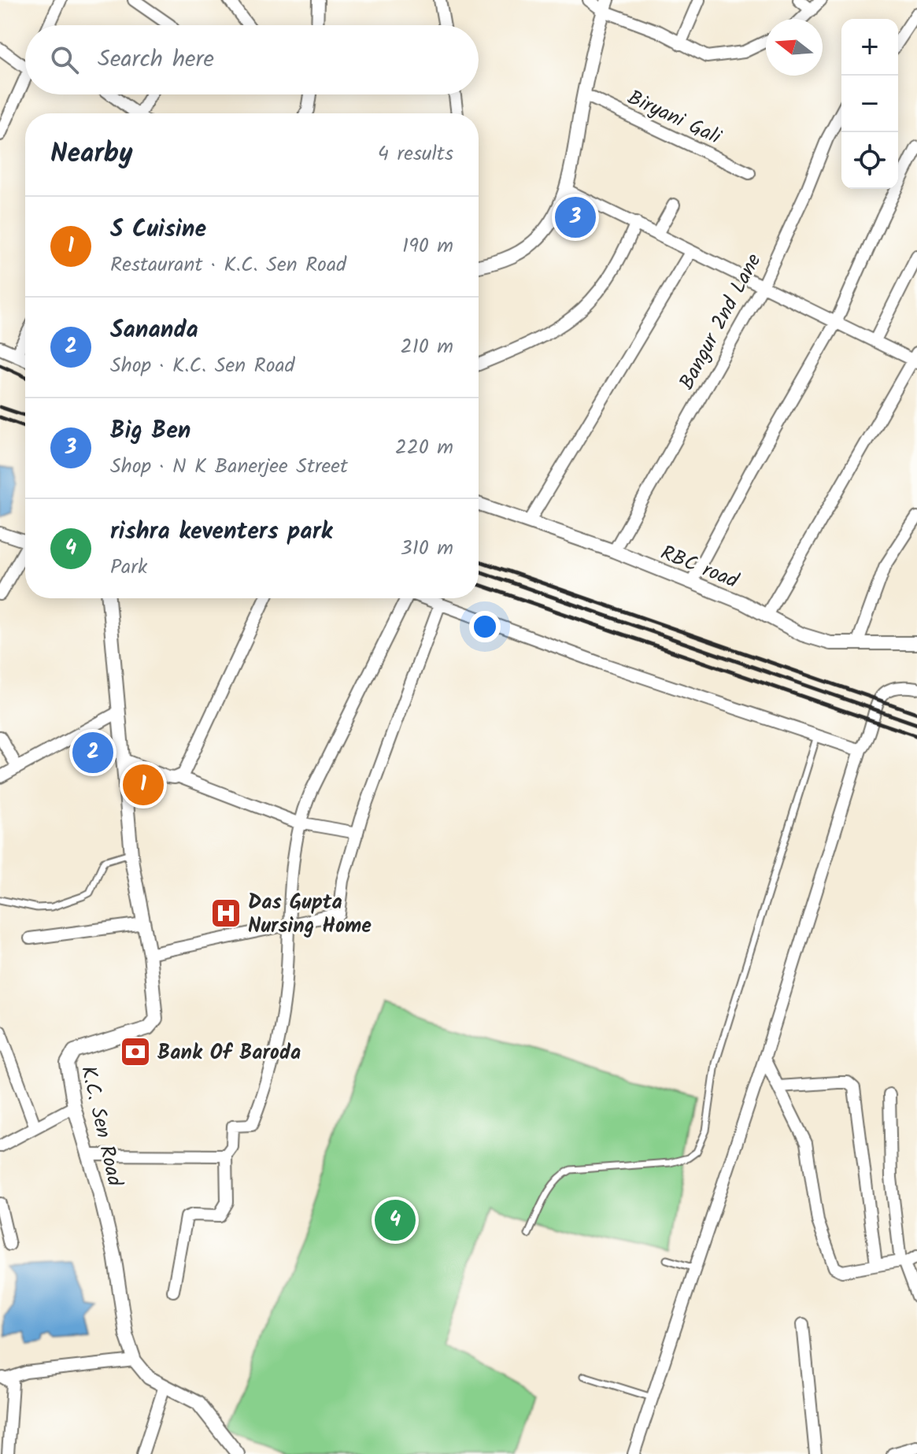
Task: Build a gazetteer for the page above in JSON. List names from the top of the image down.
{
  "streets": {
    "street": [
      "Biryani Gali",
      "Bangur 2nd Lane",
      "RBC road",
      "K.C. Sen Road"
    ]
  },
  "crossings": [
    ["Bangur 2nd Lane", "RBC road"]
  ],
  "places": {
    "hospital": ["Das Gupta Nursing Home"],
    "bank": ["Bank Of Baroda"]
  },
  "north": "left",
  "page": {
    "map_buttons": ["+", "−"],
    "search": "Search here",
    "heading": ["Nearby", "4 results"],
    "pins": [
      "3",
      "2",
      "1",
      "4"
    ],
    "list": [
      {
        "mark": "1",
        "name": "S Cuisine",
        "note": "Restaurant · K.C. Sen Road",
        "value": "190 m"
      },
      {
        "mark": "2",
        "name": "Sananda",
        "note": "Shop · K.C. Sen Road",
        "value": "210 m"
      },
      {
        "mark": "3",
        "name": "Big Ben",
        "note": "Shop · N K Banerjee Street",
        "value": "220 m"
      },
      {
        "mark": "4",
        "name": "rishra keventers park",
        "note": "Park",
        "value": "310 m"
      }
    ]
  }
}
